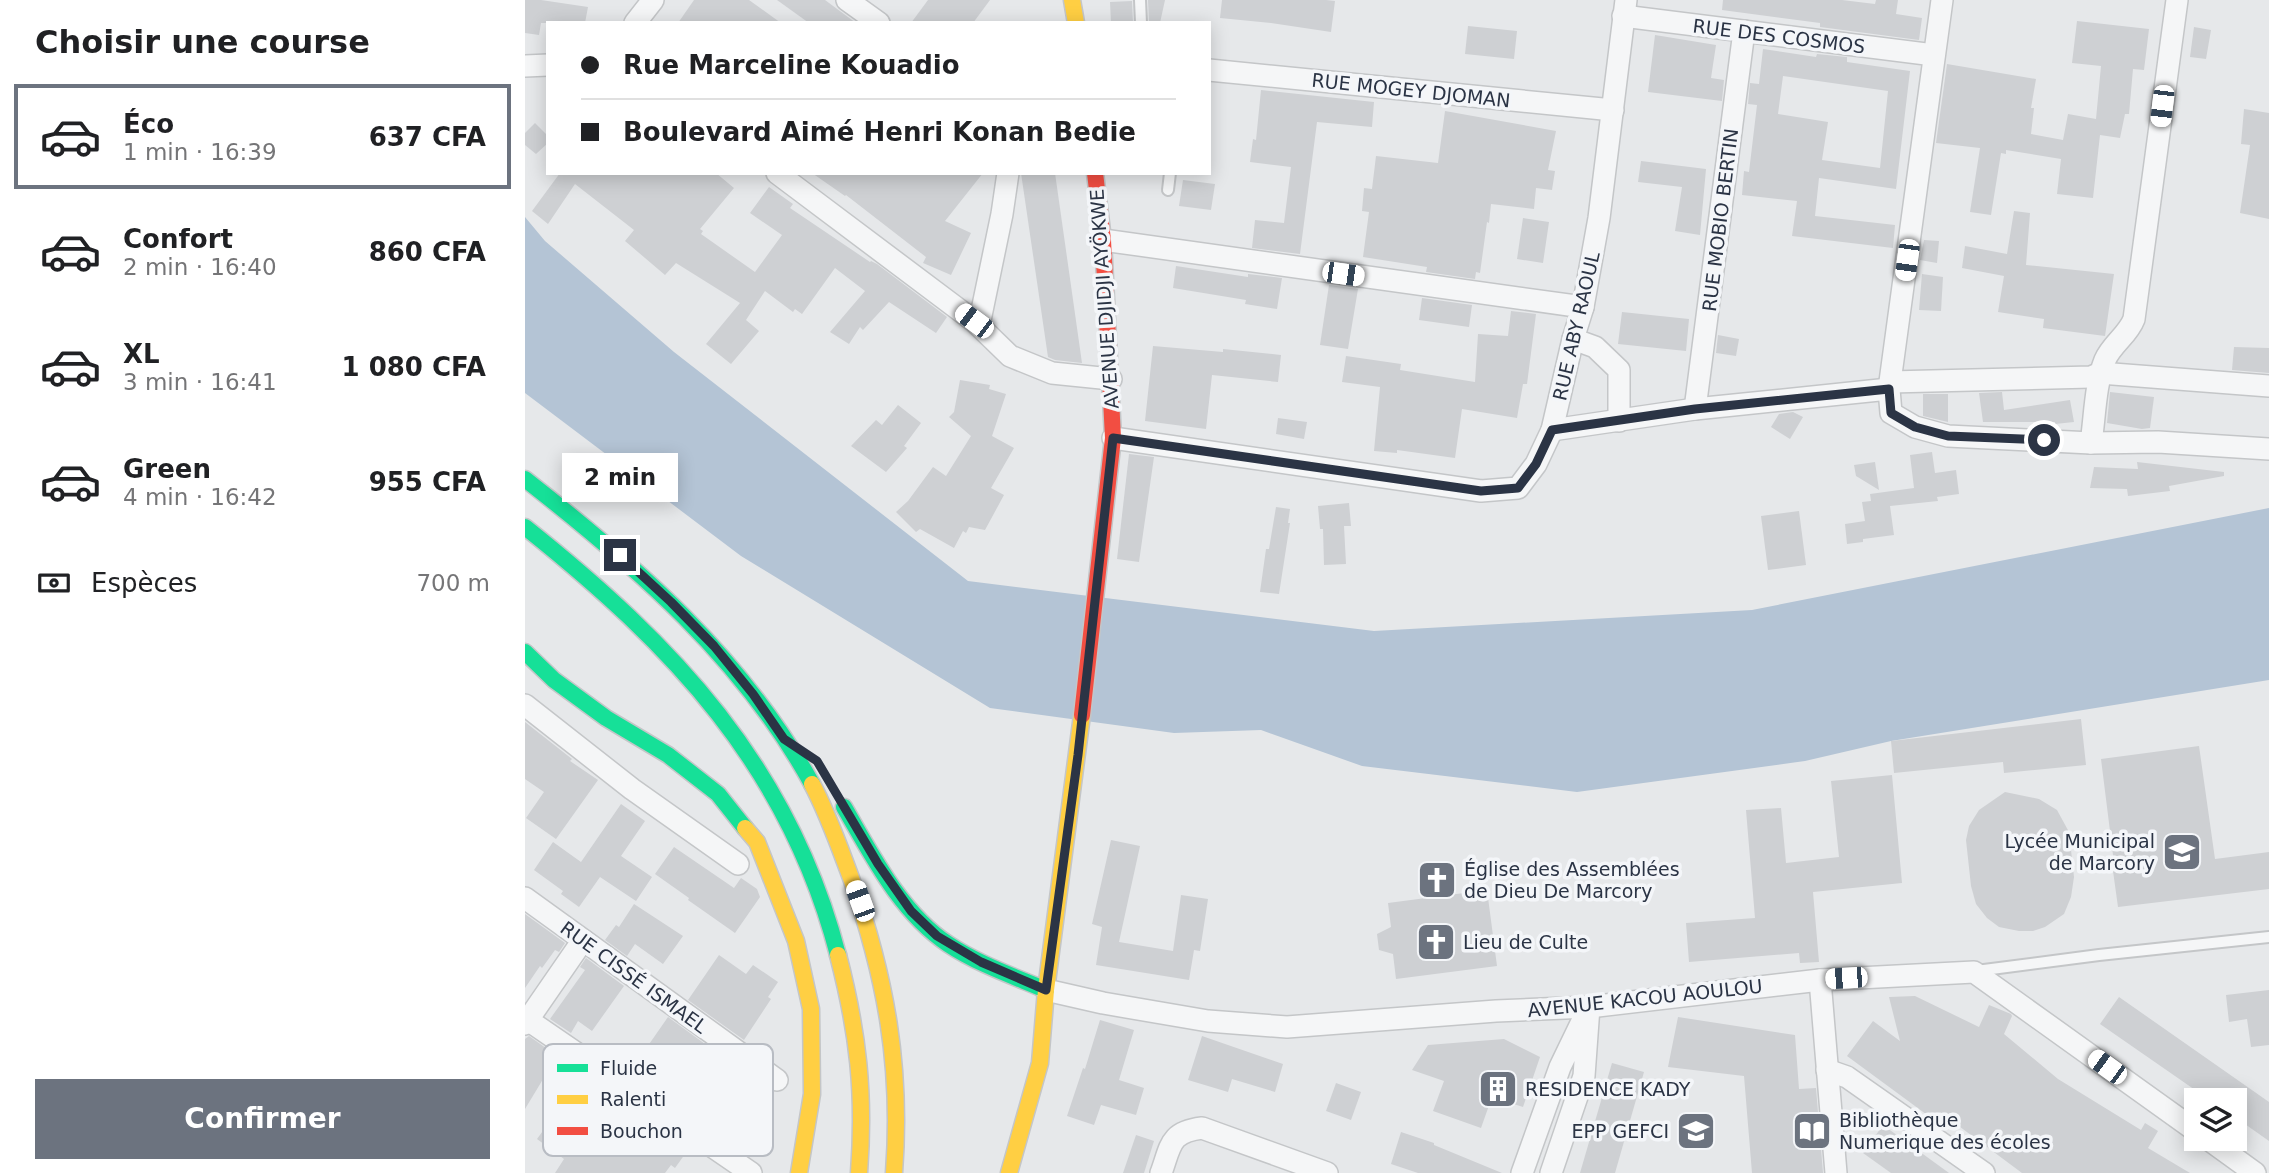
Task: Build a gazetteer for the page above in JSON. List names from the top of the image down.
{
  "streets": {
    "main road": ["AVENUE DJIDJI AYÖKWE"],
    "street": [
      "RUE DES COSMOS",
      "RUE MOGEY DJOMAN",
      "RUE MOBIO BERTIN",
      "RUE ABY RAOUL",
      "RUE CISSÉ ISMAEL",
      "AVENUE KACOU AOULOU"
    ]
  },
  "crossings": [
    ["RUE DES COSMOS", "RUE MOBIO BERTIN"],
    ["RUE DES COSMOS", "RUE ABY RAOUL"],
    ["RUE MOGEY DJOMAN", "RUE ABY RAOUL"],
    ["AVENUE DJIDJI AYÖKWE", "RUE ABY RAOUL"],
    ["AVENUE DJIDJI AYÖKWE", "AVENUE KACOU AOULOU"]
  ],
  "places": {
    "school or university": ["Lycée Municipal de Marcory", "EPP GEFCI"],
    "church": ["Église des Assemblées de Dieu De Marcory", "Lieu de Culte"],
    "building": ["RESIDENCE KADY"],
    "library": ["Bibliothèque Numerique des écoles"]
  },
  "legend": ["Fluide", "Ralenti", "Bouchon"],
  "page": {
    "heading": "Choisir une course",
    "banner": ["Rue Marceline Kouadio", "Boulevard Aimé Henri Konan Bedie"],
    "list": [
      {
        "name": "Éco",
        "note": "1 min · 16:39",
        "value": "637 CFA"
      },
      {
        "name": "Confort",
        "note": "2 min · 16:40",
        "value": "860 CFA"
      },
      {
        "name": "XL",
        "note": "3 min · 16:41",
        "value": "1 080 CFA"
      },
      {
        "name": "Green",
        "note": "4 min · 16:42",
        "value": "955 CFA"
      }
    ],
    "bubble": "2 min",
    "pay": ["Espèces", "700 m"],
    "buttons": "Confirmer"
  }
}
